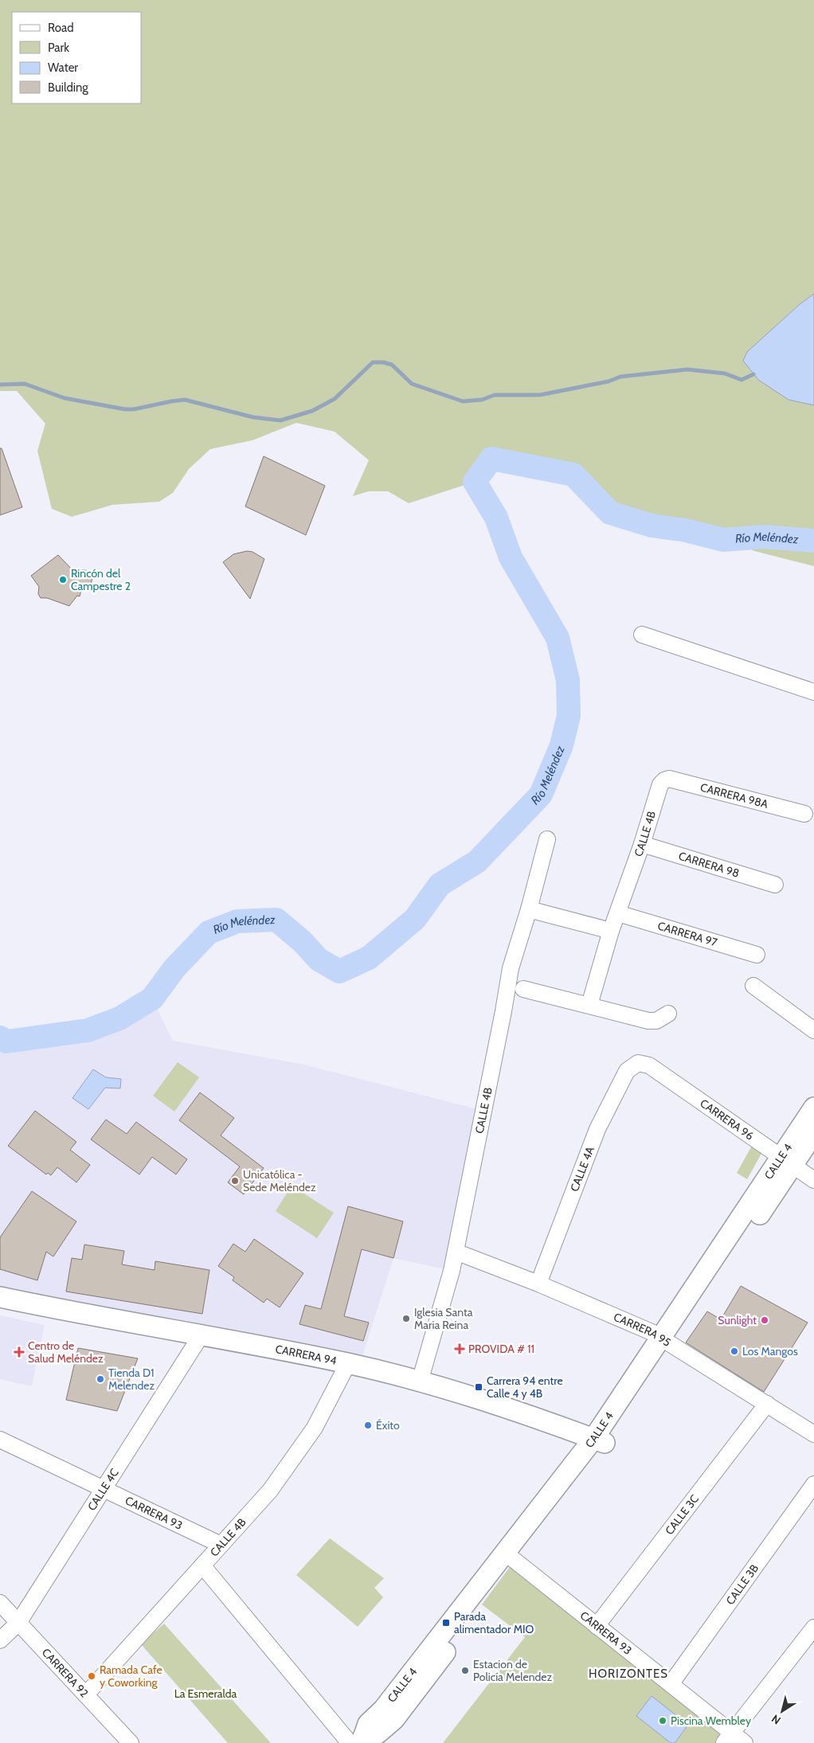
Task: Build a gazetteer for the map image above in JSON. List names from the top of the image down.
{
  "streets": {
    "street": [
      "CARRERA 98A",
      "CALLE 4B",
      "CARRERA 98",
      "CARRERA 97",
      "CARRERA 96",
      "CALLE 4",
      "CALLE 4A",
      "CARRERA 95",
      "CARRERA 94",
      "CALLE 4C",
      "CARRERA 93",
      "CALLE 3C",
      "CALLE 3B",
      "CARRERA 92"
    ]
  },
  "crossings": [
    ["CARRERA 98A", "CALLE 4B"],
    ["CALLE 4B", "CARRERA 98"],
    ["CALLE 4B", "CARRERA 97"],
    ["CALLE 4B", "CARRERA 95"],
    ["CALLE 4B", "CARRERA 94"],
    ["CALLE 4B", "CARRERA 93"],
    ["CALLE 4B", "CARRERA 92"],
    ["CARRERA 96", "CALLE 4"],
    ["CARRERA 96", "CALLE 4A"],
    ["CALLE 4", "CARRERA 95"],
    ["CALLE 4", "CARRERA 94"],
    ["CALLE 4", "CARRERA 93"],
    ["CALLE 4A", "CARRERA 95"],
    ["CARRERA 95", "CALLE 3C"],
    ["CARRERA 94", "CALLE 4C"],
    ["CALLE 4C", "CARRERA 93"],
    ["CALLE 4C", "CARRERA 92"],
    ["CARRERA 93", "CALLE 3C"],
    ["CARRERA 93", "CALLE 3B"]
  ],
  "districts": ["HORIZONTES"],
  "water": ["Río Meléndez"],
  "parks": ["La Esmeralda"],
  "places": {
    "other": [
      "Rincón del Campestre 2",
      "Unicatólica - Sede Meléndez",
      "Iglesia Santa Maria Reina",
      "Sunlight",
      "Los Mangos",
      "Tienda D1 Melendez",
      "Éxito",
      "Estacion de Policía Melendez",
      "Ramada Cafe y Coworking",
      "Piscina Wembley"
    ],
    "health": ["PROVIDA # 11", "Centro de Salud Meléndez"],
    "transit": ["Carrera 94 entre Calle 4 y 4B", "Parada alimentador MIO"]
  },
  "legend": [
    "Road",
    "Park",
    "Water",
    "Building"
  ],
  "north": "bottom left"
}
